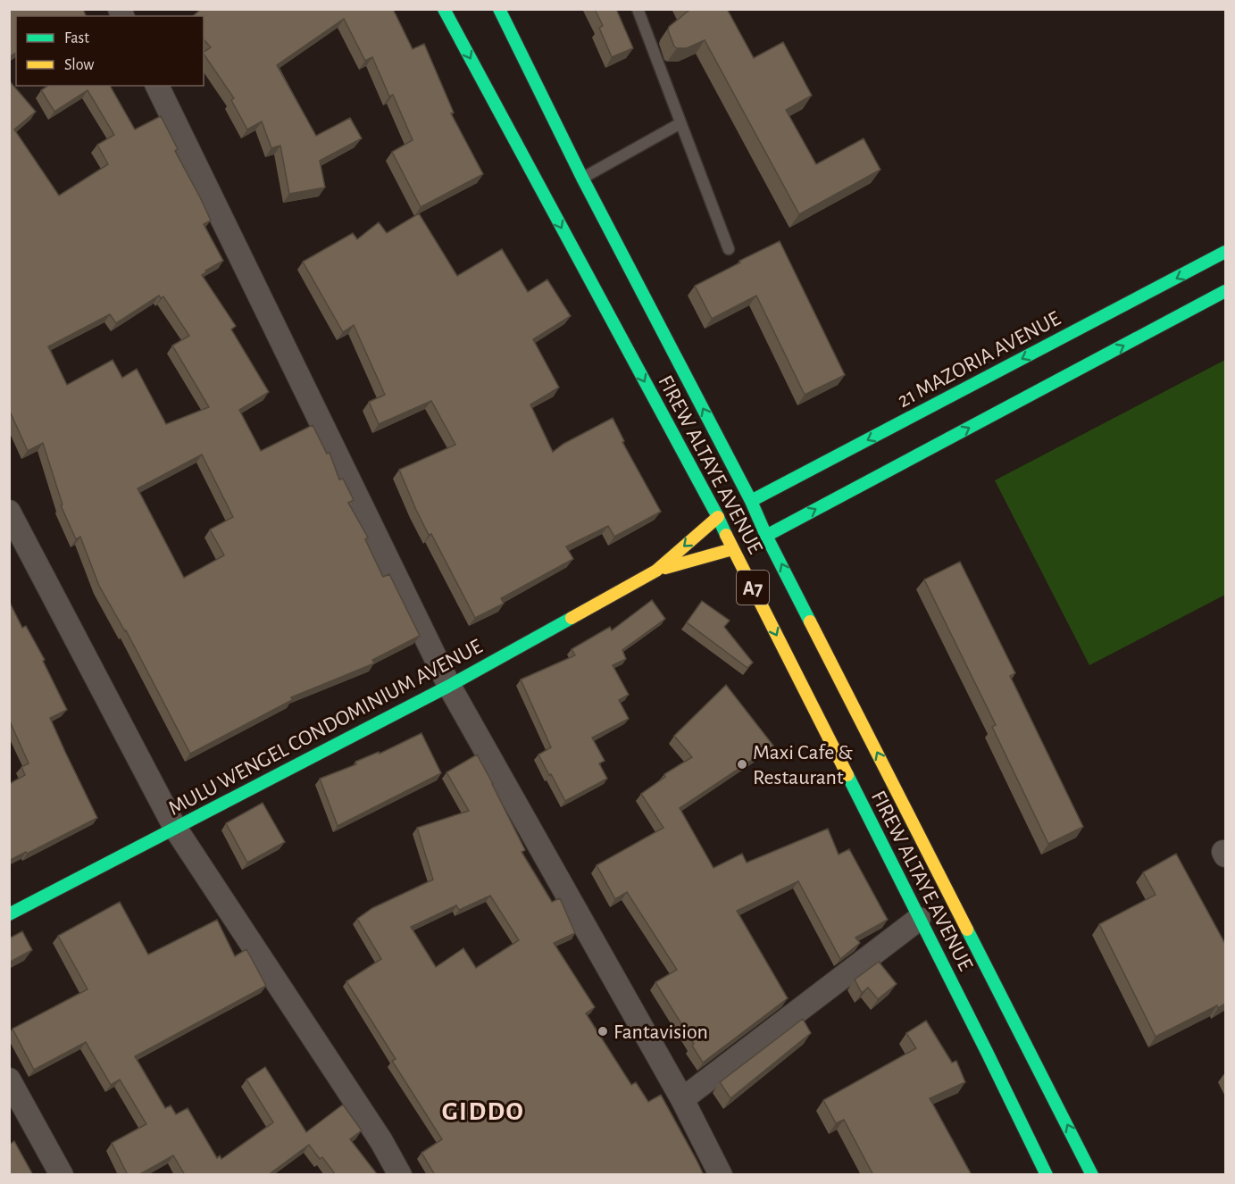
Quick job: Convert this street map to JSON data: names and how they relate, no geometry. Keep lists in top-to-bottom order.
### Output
{
  "streets": {
    "main road": [
      "21 MAZORIA AVENUE",
      "FIREW ALTAYE AVENUE",
      "A7",
      "MULU WENGEL CONDOMINIUM AVENUE"
    ]
  },
  "crossings": [
    ["21 MAZORIA AVENUE", "FIREW ALTAYE AVENUE"]
  ],
  "districts": ["GIDDO"],
  "places": ["Maxi Cafe & Restaurant", "Fantavision"],
  "legend": ["Fast", "Slow"]
}
